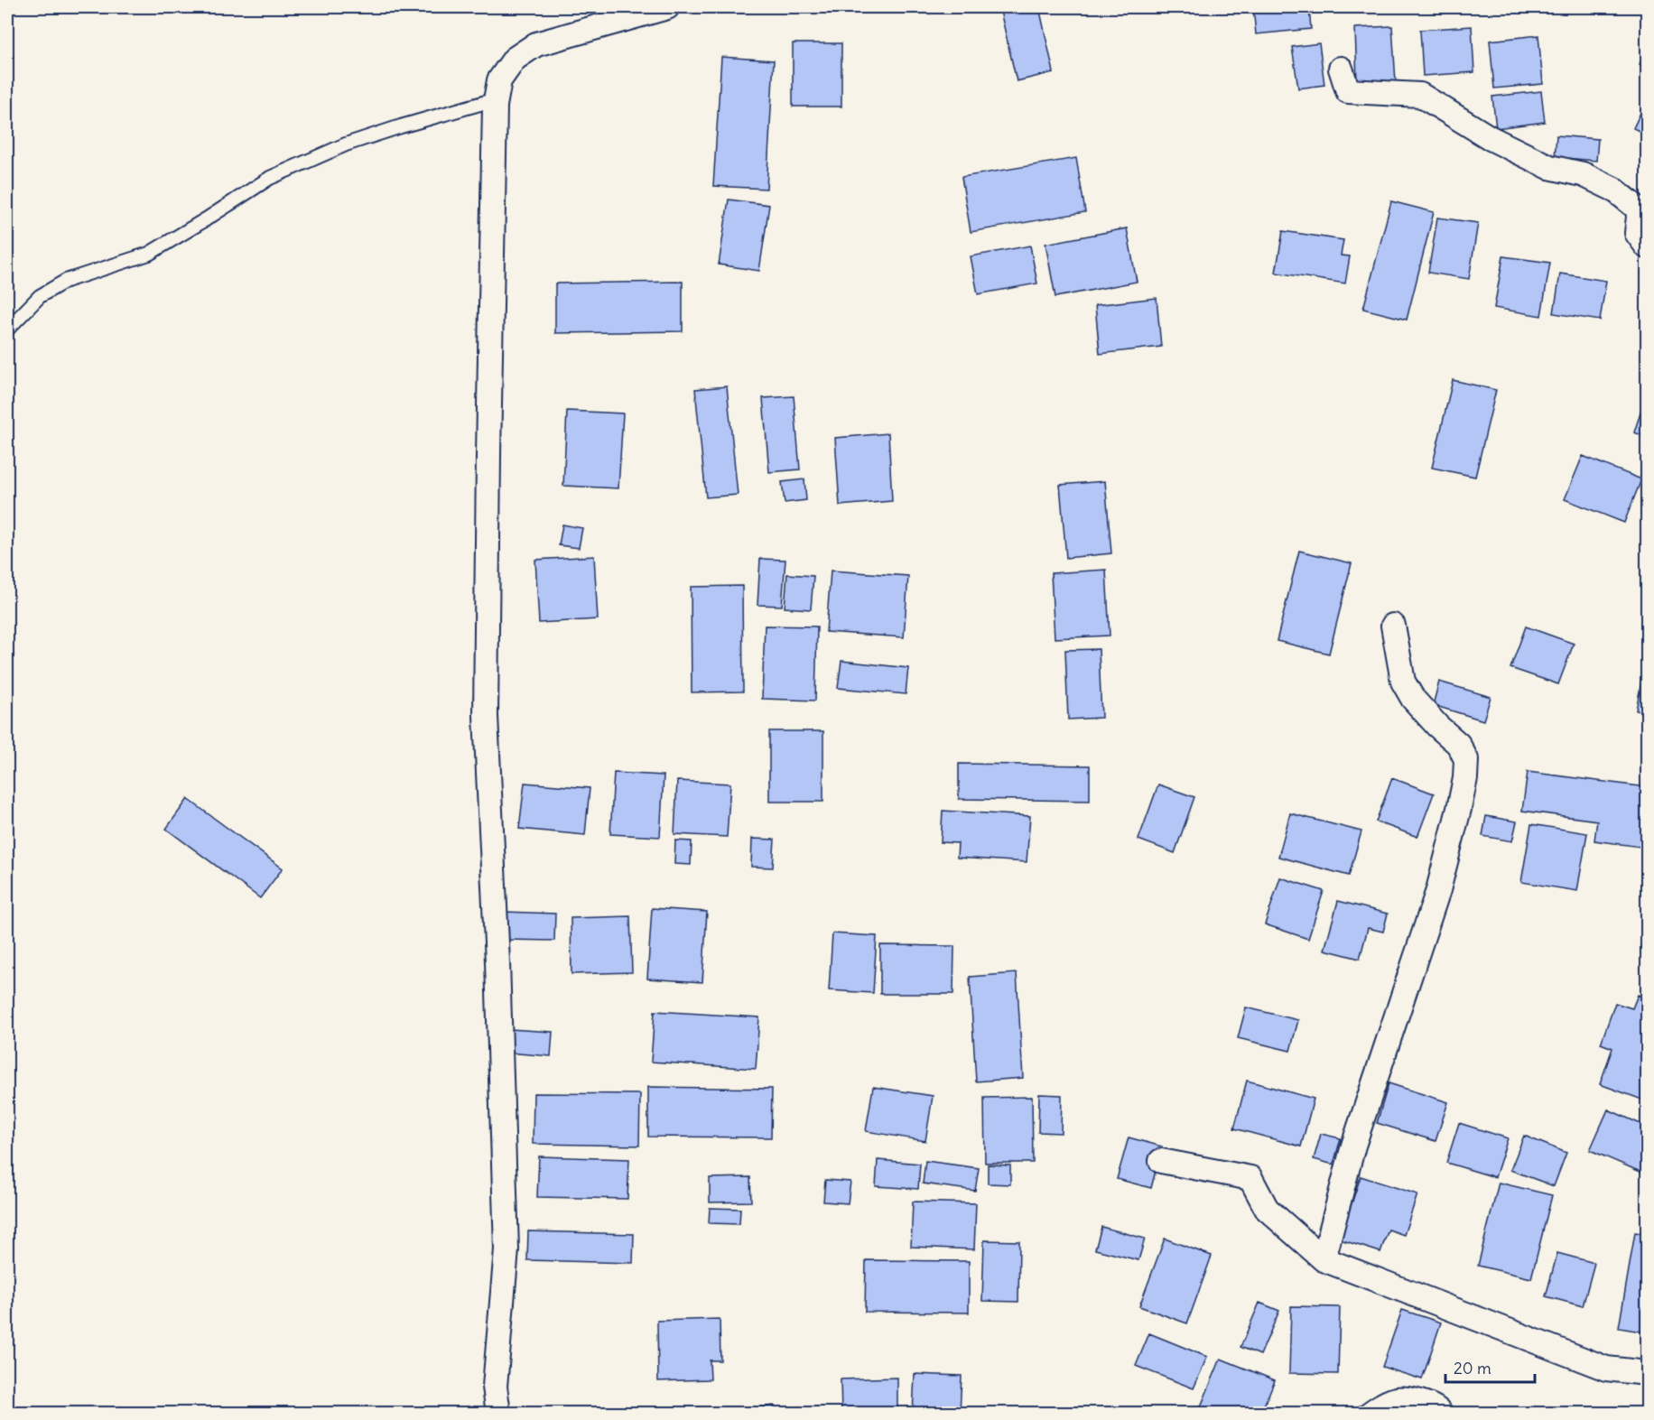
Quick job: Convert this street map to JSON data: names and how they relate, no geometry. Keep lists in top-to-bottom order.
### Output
{
  "scale_bar": "20 m"
}
